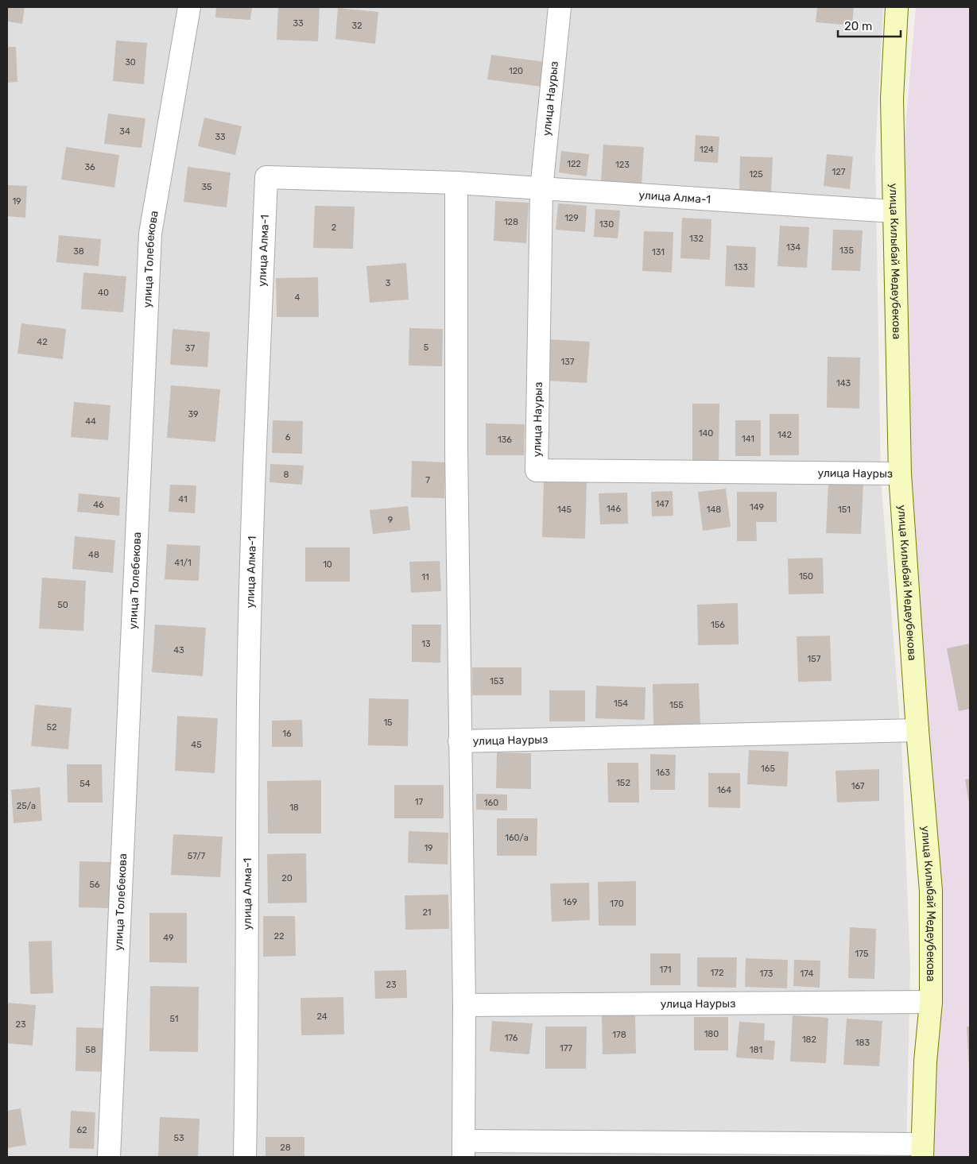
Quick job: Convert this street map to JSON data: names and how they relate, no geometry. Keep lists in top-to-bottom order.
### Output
{
  "streets": {
    "main road": ["улица Килыбай Медеубекова"],
    "street": ["улица Наурыз", "улица Алма-1", "улица Толебекова"]
  },
  "crossings": [
    ["улица Наурыз", "улица Алма-1"],
    ["улица Наурыз", "улица Килыбай Медеубекова"],
    ["улица Алма-1", "улица Килыбай Медеубекова"]
  ],
  "house_numbers": [
    "33",
    "32",
    "30",
    "120",
    "34",
    "33",
    "124",
    "122",
    "123",
    "36",
    "127",
    "125",
    "35",
    "19",
    "129",
    "128",
    "130",
    "2",
    "132",
    "134",
    "135",
    "38",
    "131",
    "133",
    "3",
    "40",
    "4",
    "42",
    "5",
    "37",
    "137",
    "143",
    "39",
    "44",
    "140",
    "142",
    "6",
    "141",
    "136",
    "8",
    "7",
    "41",
    "147",
    "46",
    "149",
    "146",
    "145",
    "148",
    "151",
    "9",
    "48",
    "41/1",
    "10",
    "150",
    "11",
    "50",
    "156",
    "13",
    "43",
    "157",
    "153",
    "154",
    "155",
    "15",
    "52",
    "16",
    "45",
    "165",
    "163",
    "152",
    "54",
    "167",
    "164",
    "17",
    "160",
    "25/а",
    "18",
    "160/а",
    "19",
    "57/7",
    "20",
    "56",
    "169",
    "170",
    "21",
    "22",
    "49",
    "175",
    "171",
    "172",
    "173",
    "174",
    "23",
    "24",
    "51",
    "23",
    "180",
    "178",
    "176",
    "182",
    "183",
    "177",
    "58",
    "181",
    "62",
    "53",
    "28"
  ],
  "scale_bar": "20 m"
}
